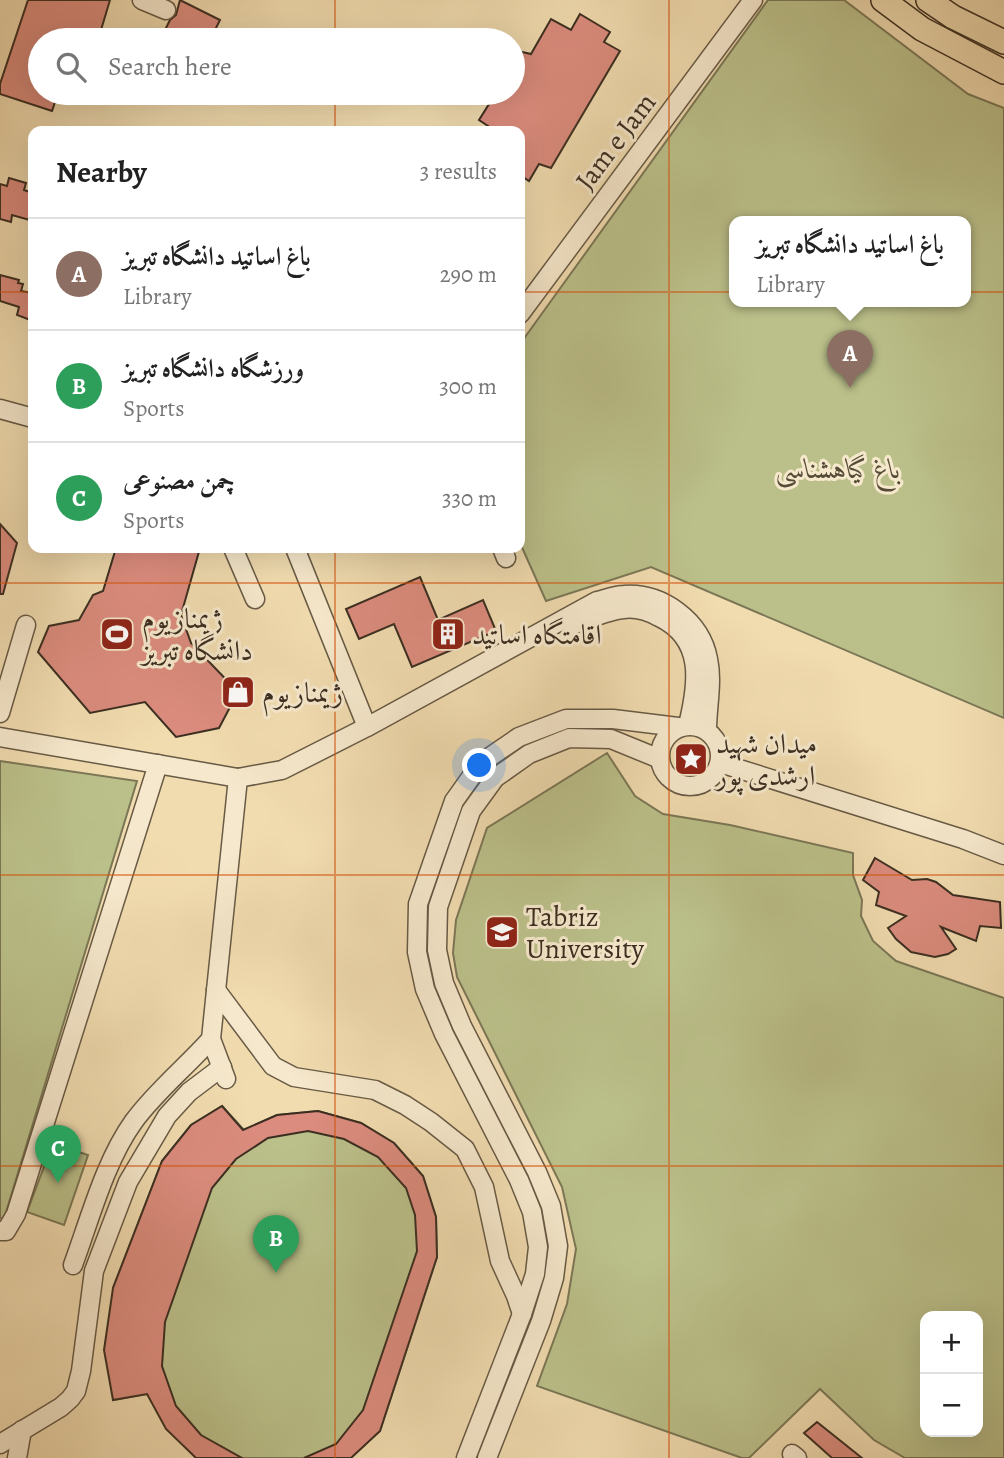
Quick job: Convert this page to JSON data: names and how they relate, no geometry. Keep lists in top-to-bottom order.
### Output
{
  "streets": {
    "street": ["Jam e Jam"]
  },
  "parks": ["باغ گیاهشناسی"],
  "places": {
    "sports": ["ژیمنازیوم دانشگاه تبریز"],
    "building": ["اقامتگاه اساتید"],
    "shop": ["ژیمنازیوم"],
    "place": ["میدان شهید ارشدی پور"],
    "school or university": ["Tabriz University"]
  },
  "page": {
    "search": "Search here",
    "heading": ["Nearby", "3 results"],
    "popup": ["باغ اساتید دانشگاه تبریز", "Library"],
    "list": [
      {
        "mark": "A",
        "name": "باغ اساتید دانشگاه تبریز",
        "note": "Library",
        "value": "290 m"
      },
      {
        "mark": "B",
        "name": "ورزشگاه دانشگاه تبریز",
        "note": "Sports",
        "value": "300 m"
      },
      {
        "mark": "C",
        "name": "چمن مصنوعی",
        "note": "Sports",
        "value": "330 m"
      }
    ],
    "pins": ["A", "C", "B"],
    "map_buttons": ["+", "−"]
  }
}
